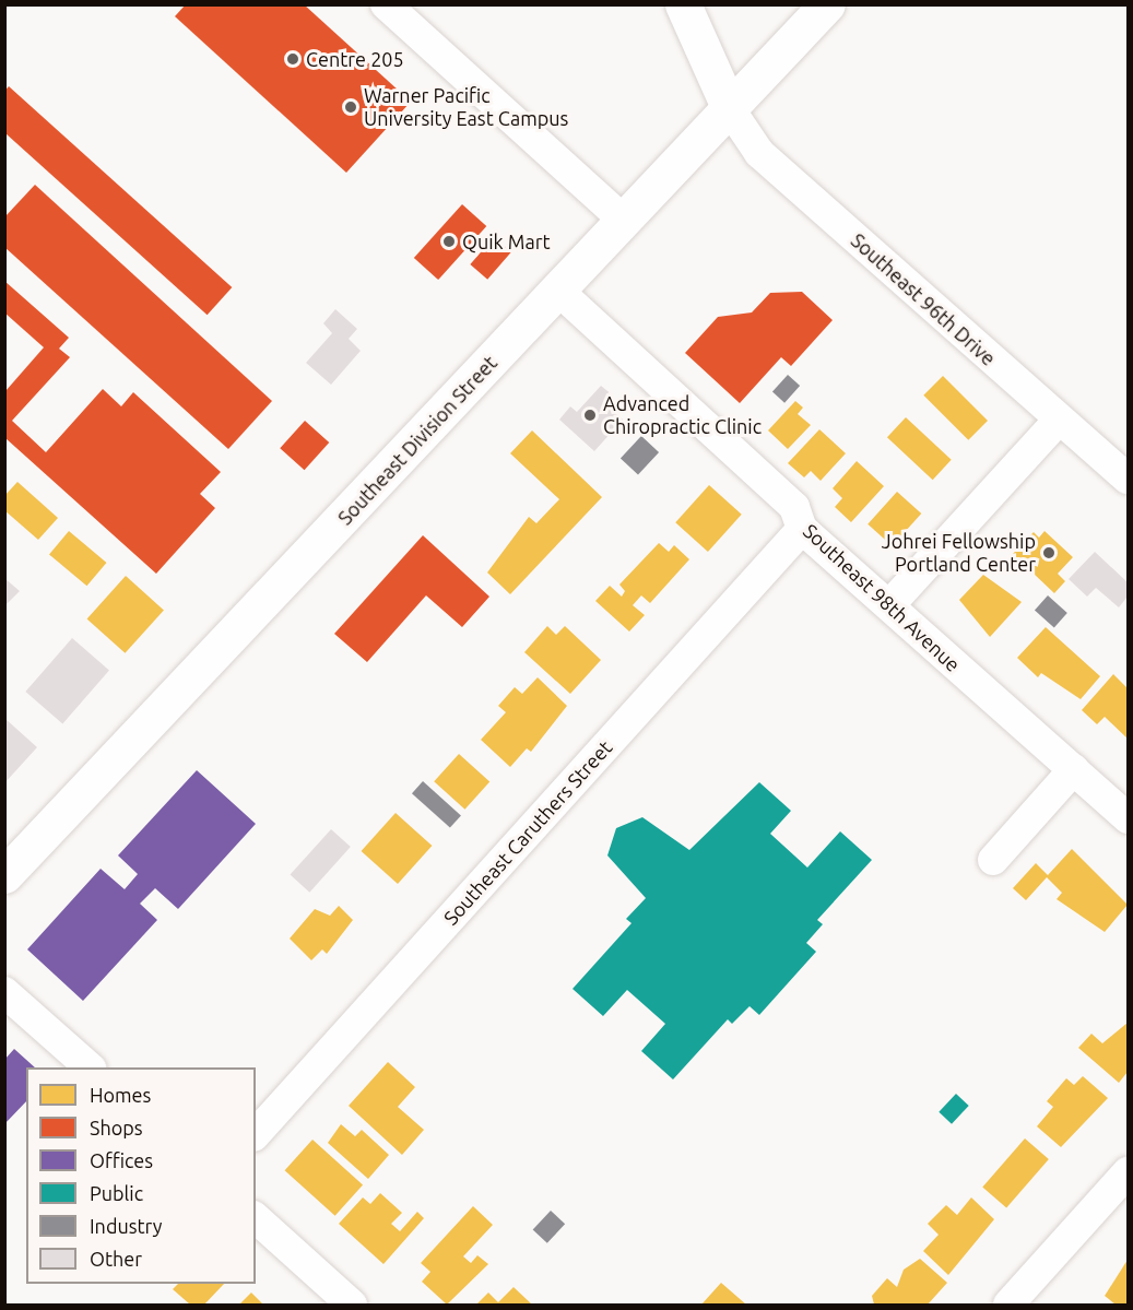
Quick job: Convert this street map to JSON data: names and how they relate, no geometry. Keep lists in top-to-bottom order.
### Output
{
  "streets": {
    "main road": ["Southeast Division Street"],
    "street": ["Southeast 96th Drive", "Southeast 98th Avenue", "Southeast Caruthers Street"]
  },
  "crossings": [
    ["Southeast 96th Drive", "Southeast Division Street"],
    ["Southeast Division Street", "Southeast 98th Avenue"],
    ["Southeast 98th Avenue", "Southeast Caruthers Street"]
  ],
  "places": [
    "Centre 205",
    "Warner Pacific University East Campus",
    "Quik Mart",
    "Advanced Chiropractic Clinic",
    "Johrei Fellowship Portland Center"
  ],
  "legend": [
    "Homes",
    "Shops",
    "Offices",
    "Public",
    "Industry",
    "Other"
  ]
}
